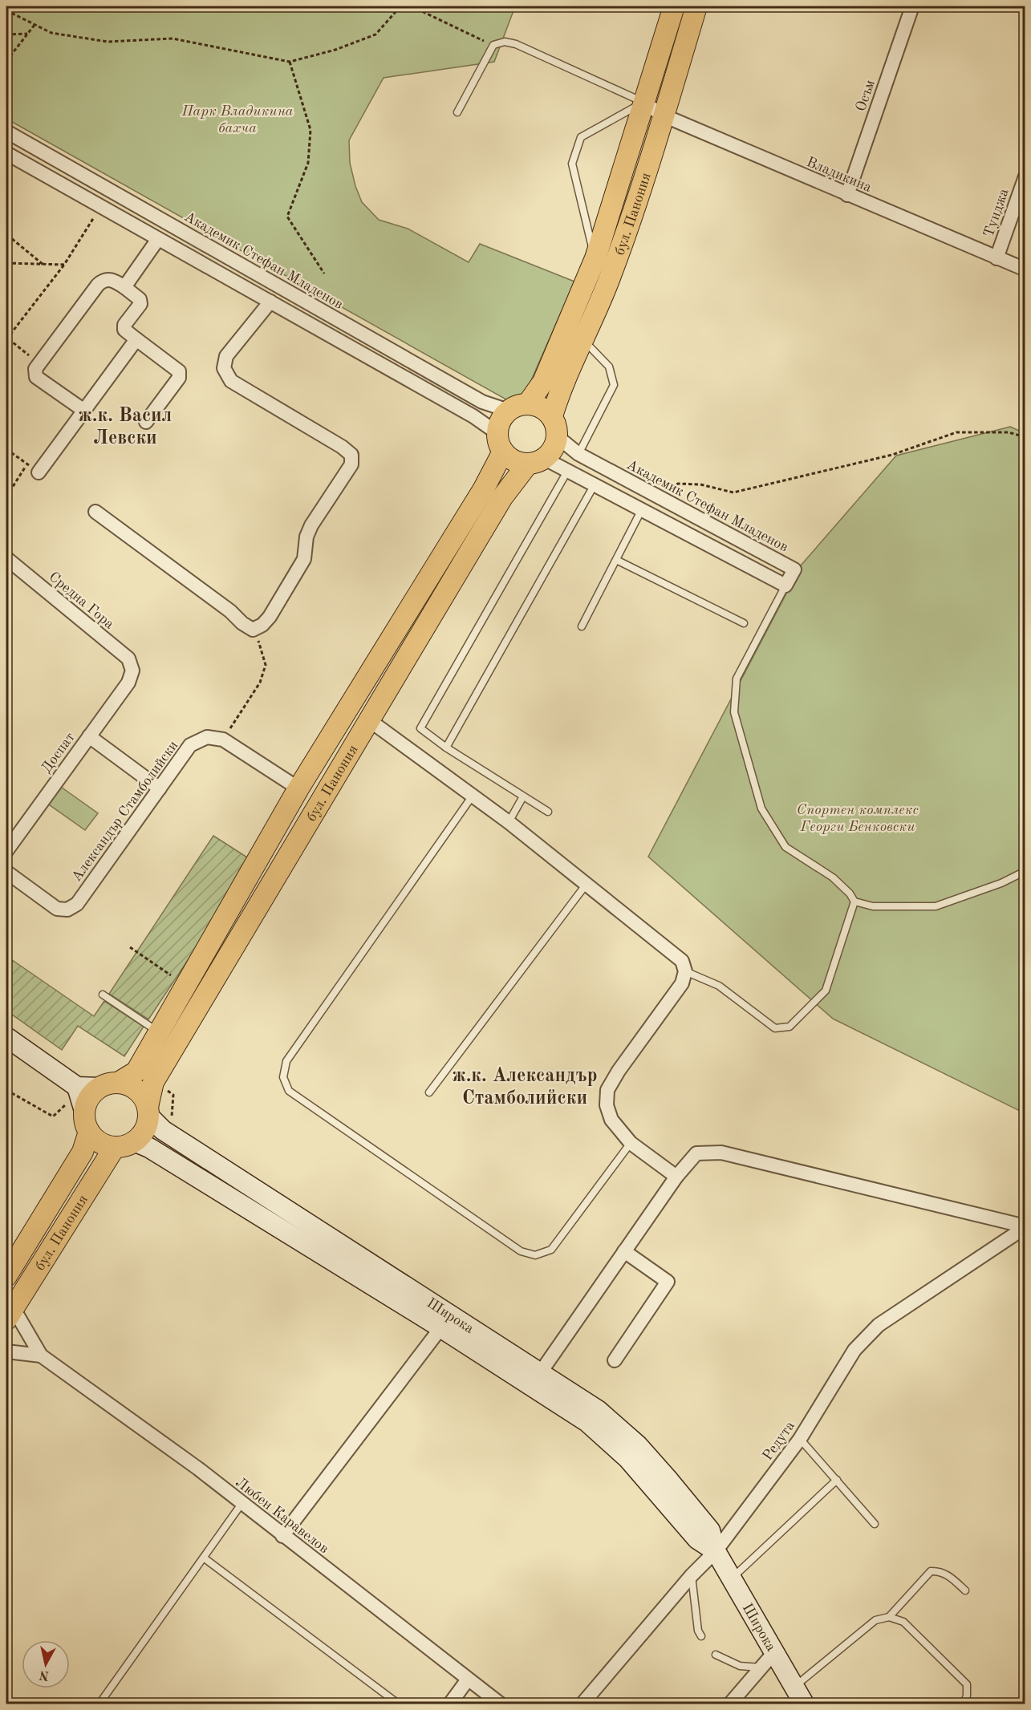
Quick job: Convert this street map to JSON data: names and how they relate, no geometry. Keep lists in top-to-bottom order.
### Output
{
  "streets": {
    "main road": ["бул. Панония", "Широка"],
    "street": [
      "Осъм",
      "Владикина",
      "Тунджа",
      "Академик Стефан Младенов",
      "Средна Гора",
      "Доспат",
      "Александър Стамболийски",
      "Редута",
      "Любен Каравелов"
    ]
  },
  "crossings": [
    ["Осъм", "Владикина"],
    ["Владикина", "Тунджа"],
    ["Владикина", "бул. Панония"],
    ["бул. Панония", "Академик Стефан Младенов"],
    ["бул. Панония", "Широка"],
    ["бул. Панония", "Любен Каравелов"],
    ["Средна Гора", "Доспат"],
    ["Широка", "Редута"]
  ],
  "districts": ["ж.к. Васил Левски", "ж.к. Александър Стамболийски"],
  "parks": ["Парк Владикина бахча", "Спортен комплекс Георги Бенковски"],
  "north": "bottom"
}
